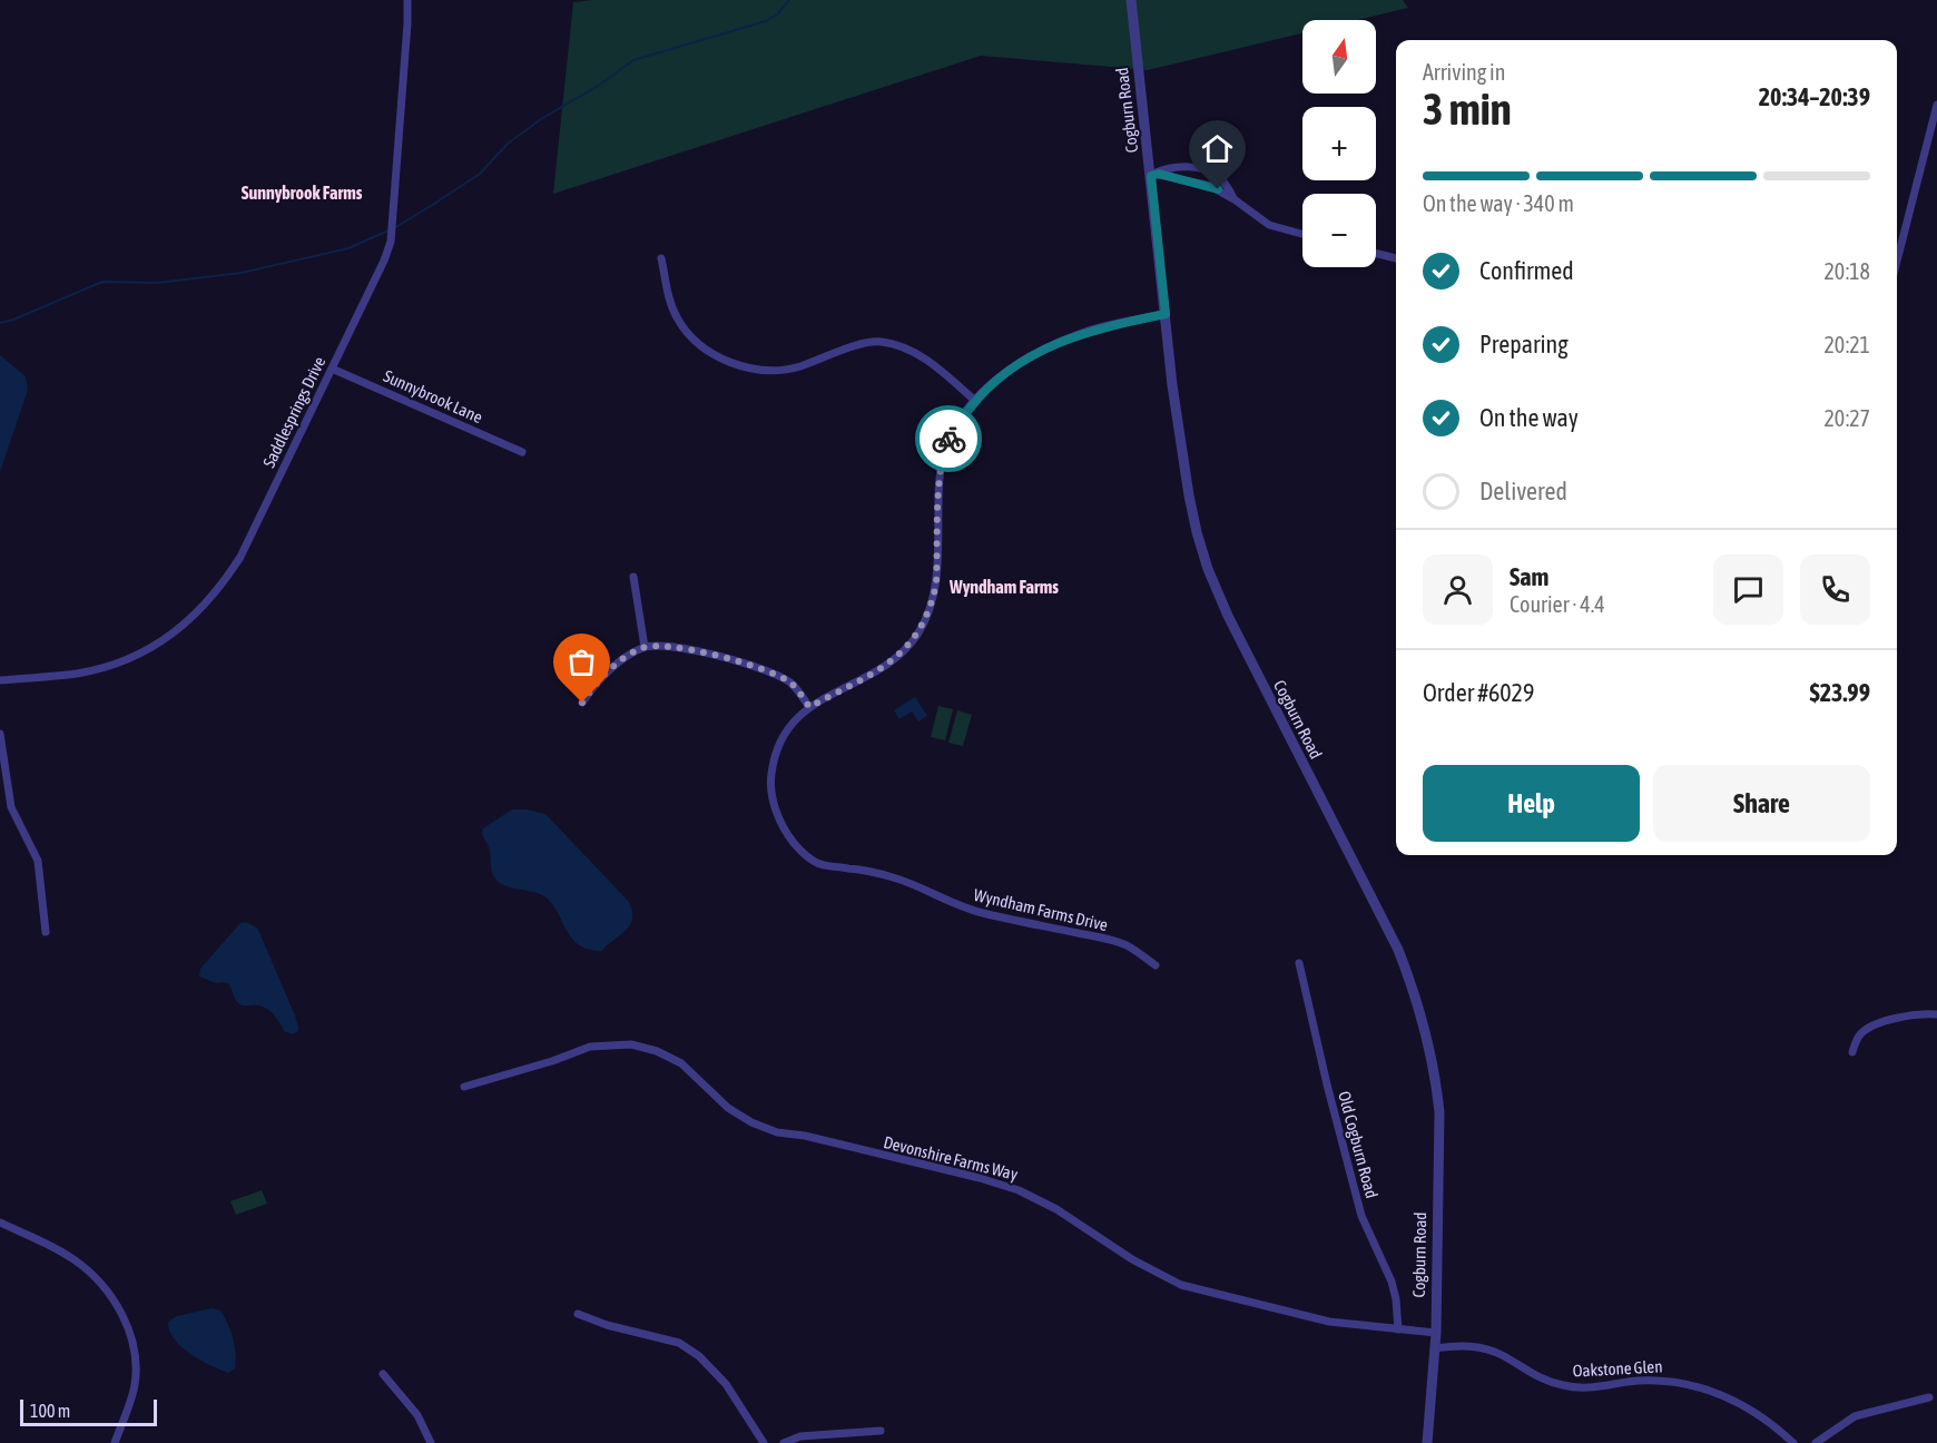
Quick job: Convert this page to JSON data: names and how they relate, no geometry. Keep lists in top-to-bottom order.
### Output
{
  "streets": {
    "street": [
      "Cogburn Road",
      "Sunnybrook Lane",
      "Saddlesprings Drive",
      "Wyndham Farms Drive",
      "Old Cogburn Road",
      "Devonshire Farms Way",
      "Oakstone Glen"
    ]
  },
  "crossings": [
    ["Cogburn Road", "Wyndham Farms Drive"],
    ["Cogburn Road", "Devonshire Farms Way"],
    ["Cogburn Road", "Oakstone Glen"],
    ["Sunnybrook Lane", "Saddlesprings Drive"],
    ["Old Cogburn Road", "Devonshire Farms Way"]
  ],
  "districts": ["Sunnybrook Farms", "Wyndham Farms"],
  "scale_bar": "100 m",
  "north": "top",
  "page": {
    "map_buttons": ["+", "−"],
    "heading": ["3 min", "Arriving in", "20:34–20:39"],
    "panel": [
      "Sam",
      "Courier · 4.4",
      "Order #6029",
      "$23.99"
    ],
    "bar": "On the way · 340 m",
    "list": [
      ["Confirmed", "20:18"],
      ["Preparing", "20:21"],
      ["On the way", "20:27"],
      "Delivered"
    ],
    "buttons": ["Help", "Share"],
    "scale": "100 m"
  }
}
